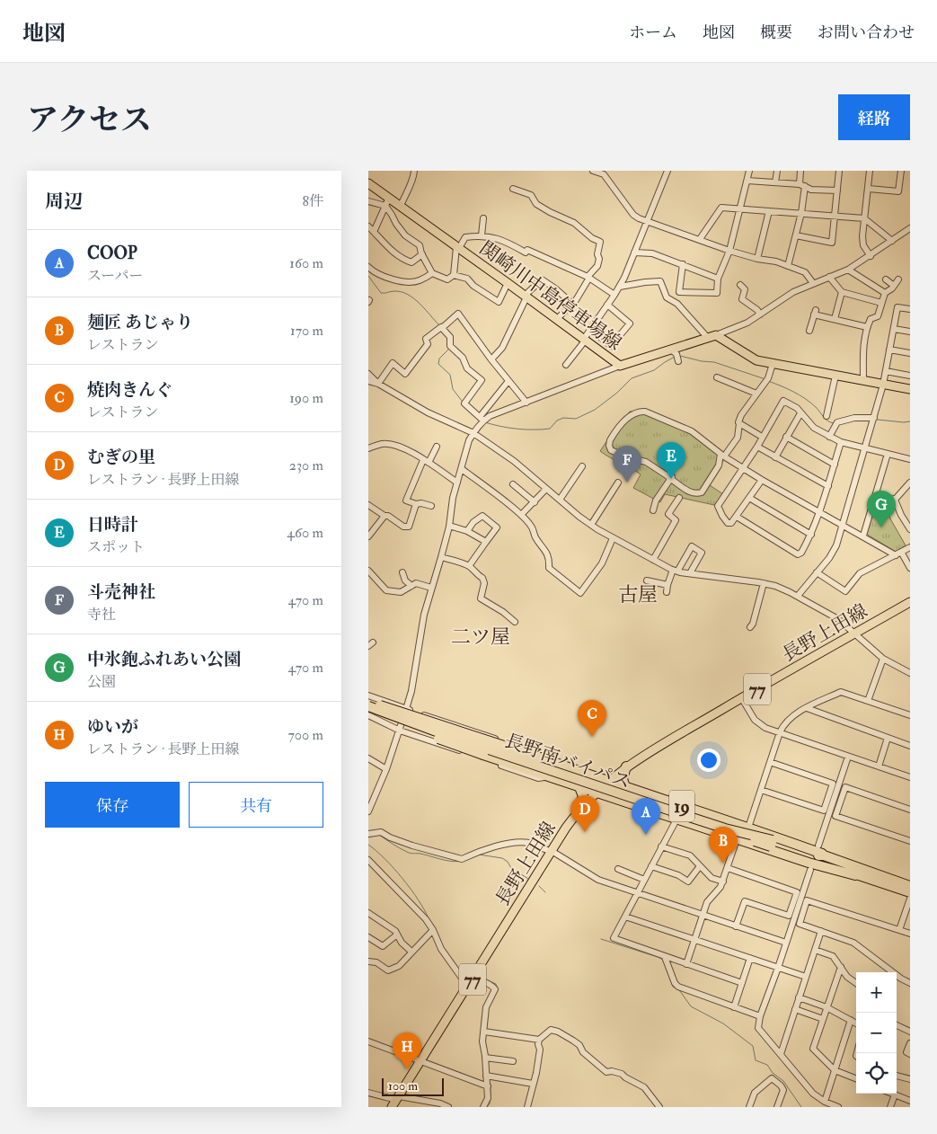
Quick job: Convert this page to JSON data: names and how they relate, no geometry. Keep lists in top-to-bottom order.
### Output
{
  "streets": {
    "highway": ["長野南バイパス", "19"],
    "main road": ["関崎川中島停車場線", "長野上田線", "77"]
  },
  "crossings": [
    ["長野上田線", "19"],
    ["長野南バイパス", "19"]
  ],
  "districts": ["古屋", "二ツ屋"],
  "scale_bar": "100 m",
  "page": {
    "header": "地図",
    "nav": [
      "ホーム",
      "地図",
      "概要",
      "お問い合わせ"
    ],
    "title": "アクセス",
    "buttons": [
      "経路",
      ["保存", "共有"]
    ],
    "heading": ["周辺", "8件"],
    "list": [
      {
        "mark": "A",
        "name": "COOP",
        "note": "スーパー",
        "value": "160 m"
      },
      {
        "mark": "B",
        "name": "麺匠 あじゃり",
        "note": "レストラン",
        "value": "170 m"
      },
      {
        "mark": "C",
        "name": "焼肉きんぐ",
        "note": "レストラン",
        "value": "190 m"
      },
      {
        "mark": "D",
        "name": "むぎの里",
        "note": "レストラン · 長野上田線",
        "value": "230 m"
      },
      {
        "mark": "E",
        "name": "日時計",
        "note": "スポット",
        "value": "460 m"
      },
      {
        "mark": "F",
        "name": "斗売神社",
        "note": "寺社",
        "value": "470 m"
      },
      {
        "mark": "G",
        "name": "中氷鉋ふれあい公園",
        "note": "公園",
        "value": "470 m"
      },
      {
        "mark": "H",
        "name": "ゆいが",
        "note": "レストラン · 長野上田線",
        "value": "700 m"
      }
    ],
    "pins": [
      "E",
      "F",
      "G",
      "C",
      "D",
      "A",
      "B",
      "H"
    ],
    "map_buttons": ["+", "−"],
    "scale": "100 m"
  }
}
